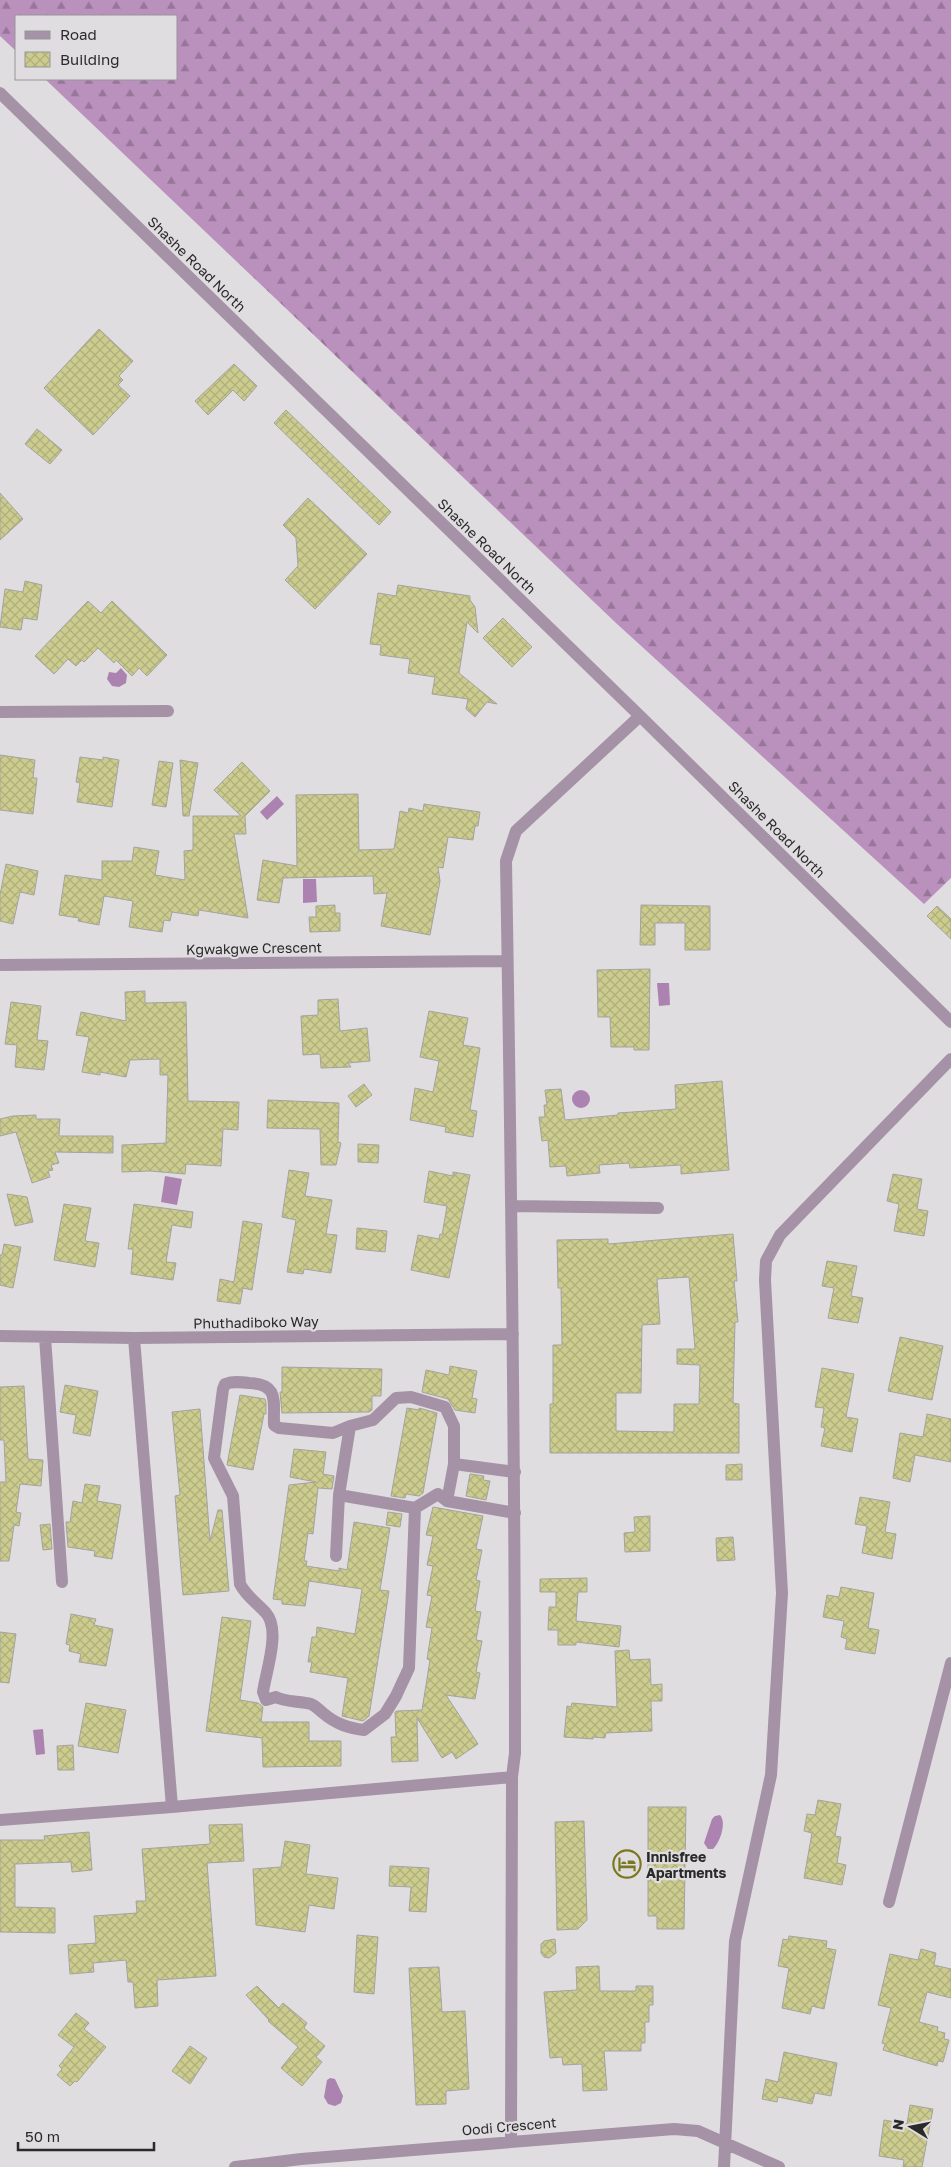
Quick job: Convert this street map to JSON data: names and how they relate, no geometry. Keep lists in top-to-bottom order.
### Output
{
  "streets": {
    "street": [
      "Shashe Road North",
      "Kgwakgwe Crescent",
      "Phuthadiboko Way",
      "Oodi Crescent"
    ]
  },
  "places": {
    "hotel": ["Innisfree Apartments"]
  },
  "legend": ["Road", "Building"],
  "scale_bar": "50 m",
  "north": "left"
}
